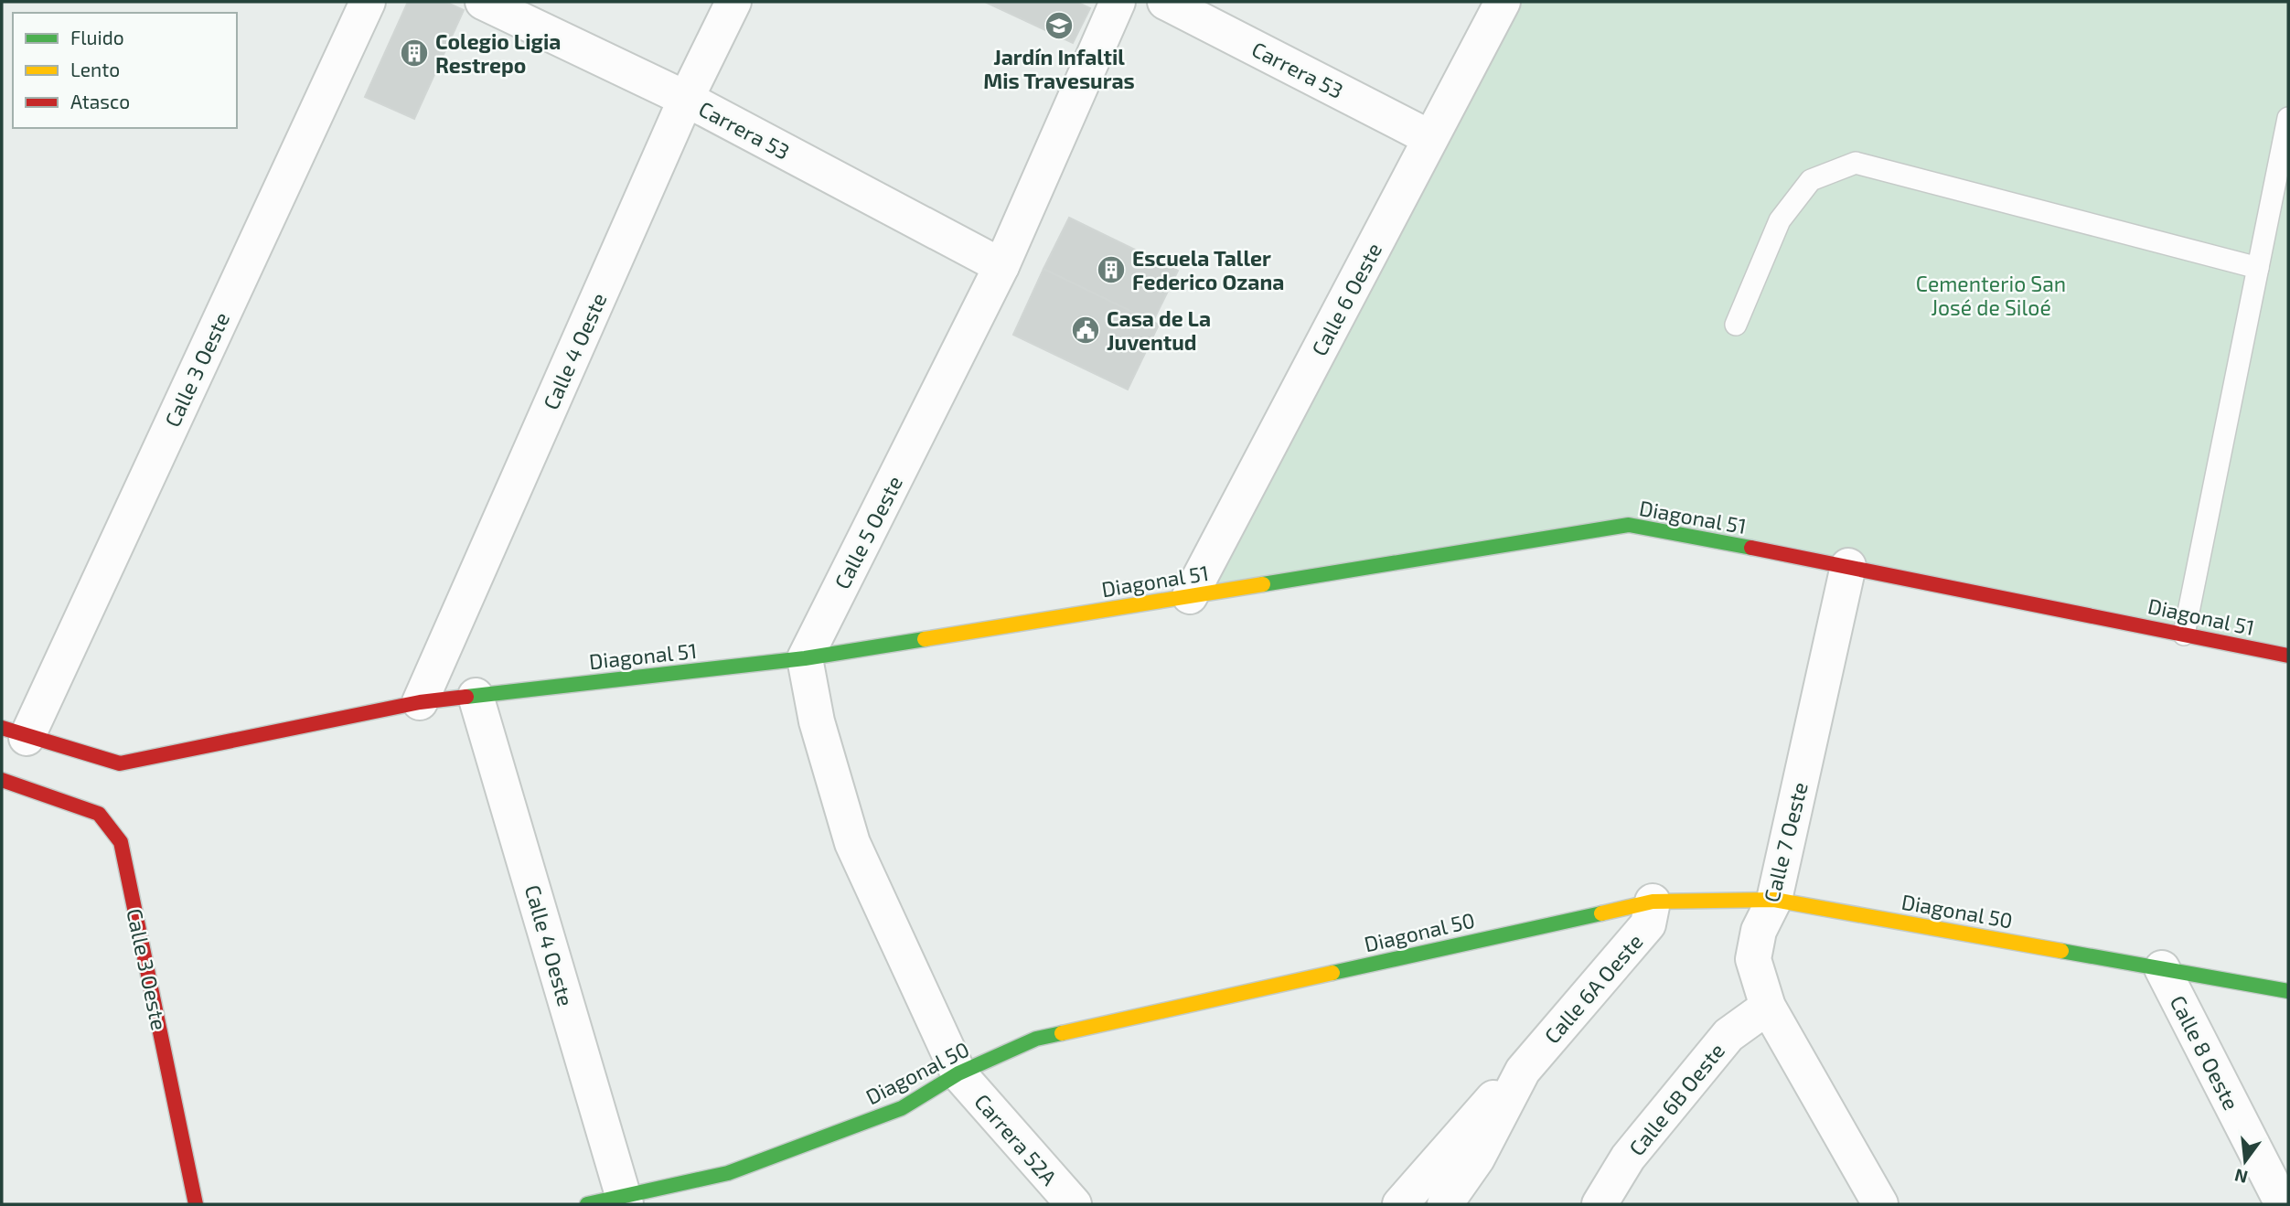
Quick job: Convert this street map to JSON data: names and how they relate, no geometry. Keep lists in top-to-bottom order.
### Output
{
  "streets": {
    "street": [
      "Carrera 53",
      "Calle 6 Oeste",
      "Calle 4 Oeste",
      "Calle 3 Oeste",
      "Diagonal 51",
      "Calle 5 Oeste",
      "Calle 7 Oeste",
      "Diagonal 50",
      "Calle 6A Oeste",
      "Calle 8 Oeste",
      "Calle 6B Oeste",
      "Carrera 52A"
    ]
  },
  "crossings": [
    ["Carrera 53", "Calle 6 Oeste"],
    ["Carrera 53", "Calle 4 Oeste"],
    ["Carrera 53", "Calle 5 Oeste"],
    ["Calle 6 Oeste", "Diagonal 51"],
    ["Calle 4 Oeste", "Diagonal 51"],
    ["Calle 4 Oeste", "Diagonal 50"],
    ["Calle 3 Oeste", "Diagonal 51"],
    ["Diagonal 51", "Calle 5 Oeste"],
    ["Diagonal 51", "Calle 7 Oeste"],
    ["Calle 7 Oeste", "Diagonal 50"],
    ["Calle 7 Oeste", "Calle 6B Oeste"],
    ["Diagonal 50", "Calle 6A Oeste"],
    ["Diagonal 50", "Calle 8 Oeste"],
    ["Diagonal 50", "Carrera 52A"]
  ],
  "parks": ["Cementerio San José de Siloé"],
  "places": {
    "school or university": ["Jardín Infaltil Mis Travesuras"],
    "building": ["Colegio Ligia Restrepo", "Escuela Taller Federico Ozana"],
    "public building": ["Casa de La Juventud"]
  },
  "legend": ["Fluido", "Lento", "Atasco"],
  "north": "bottom"
}
